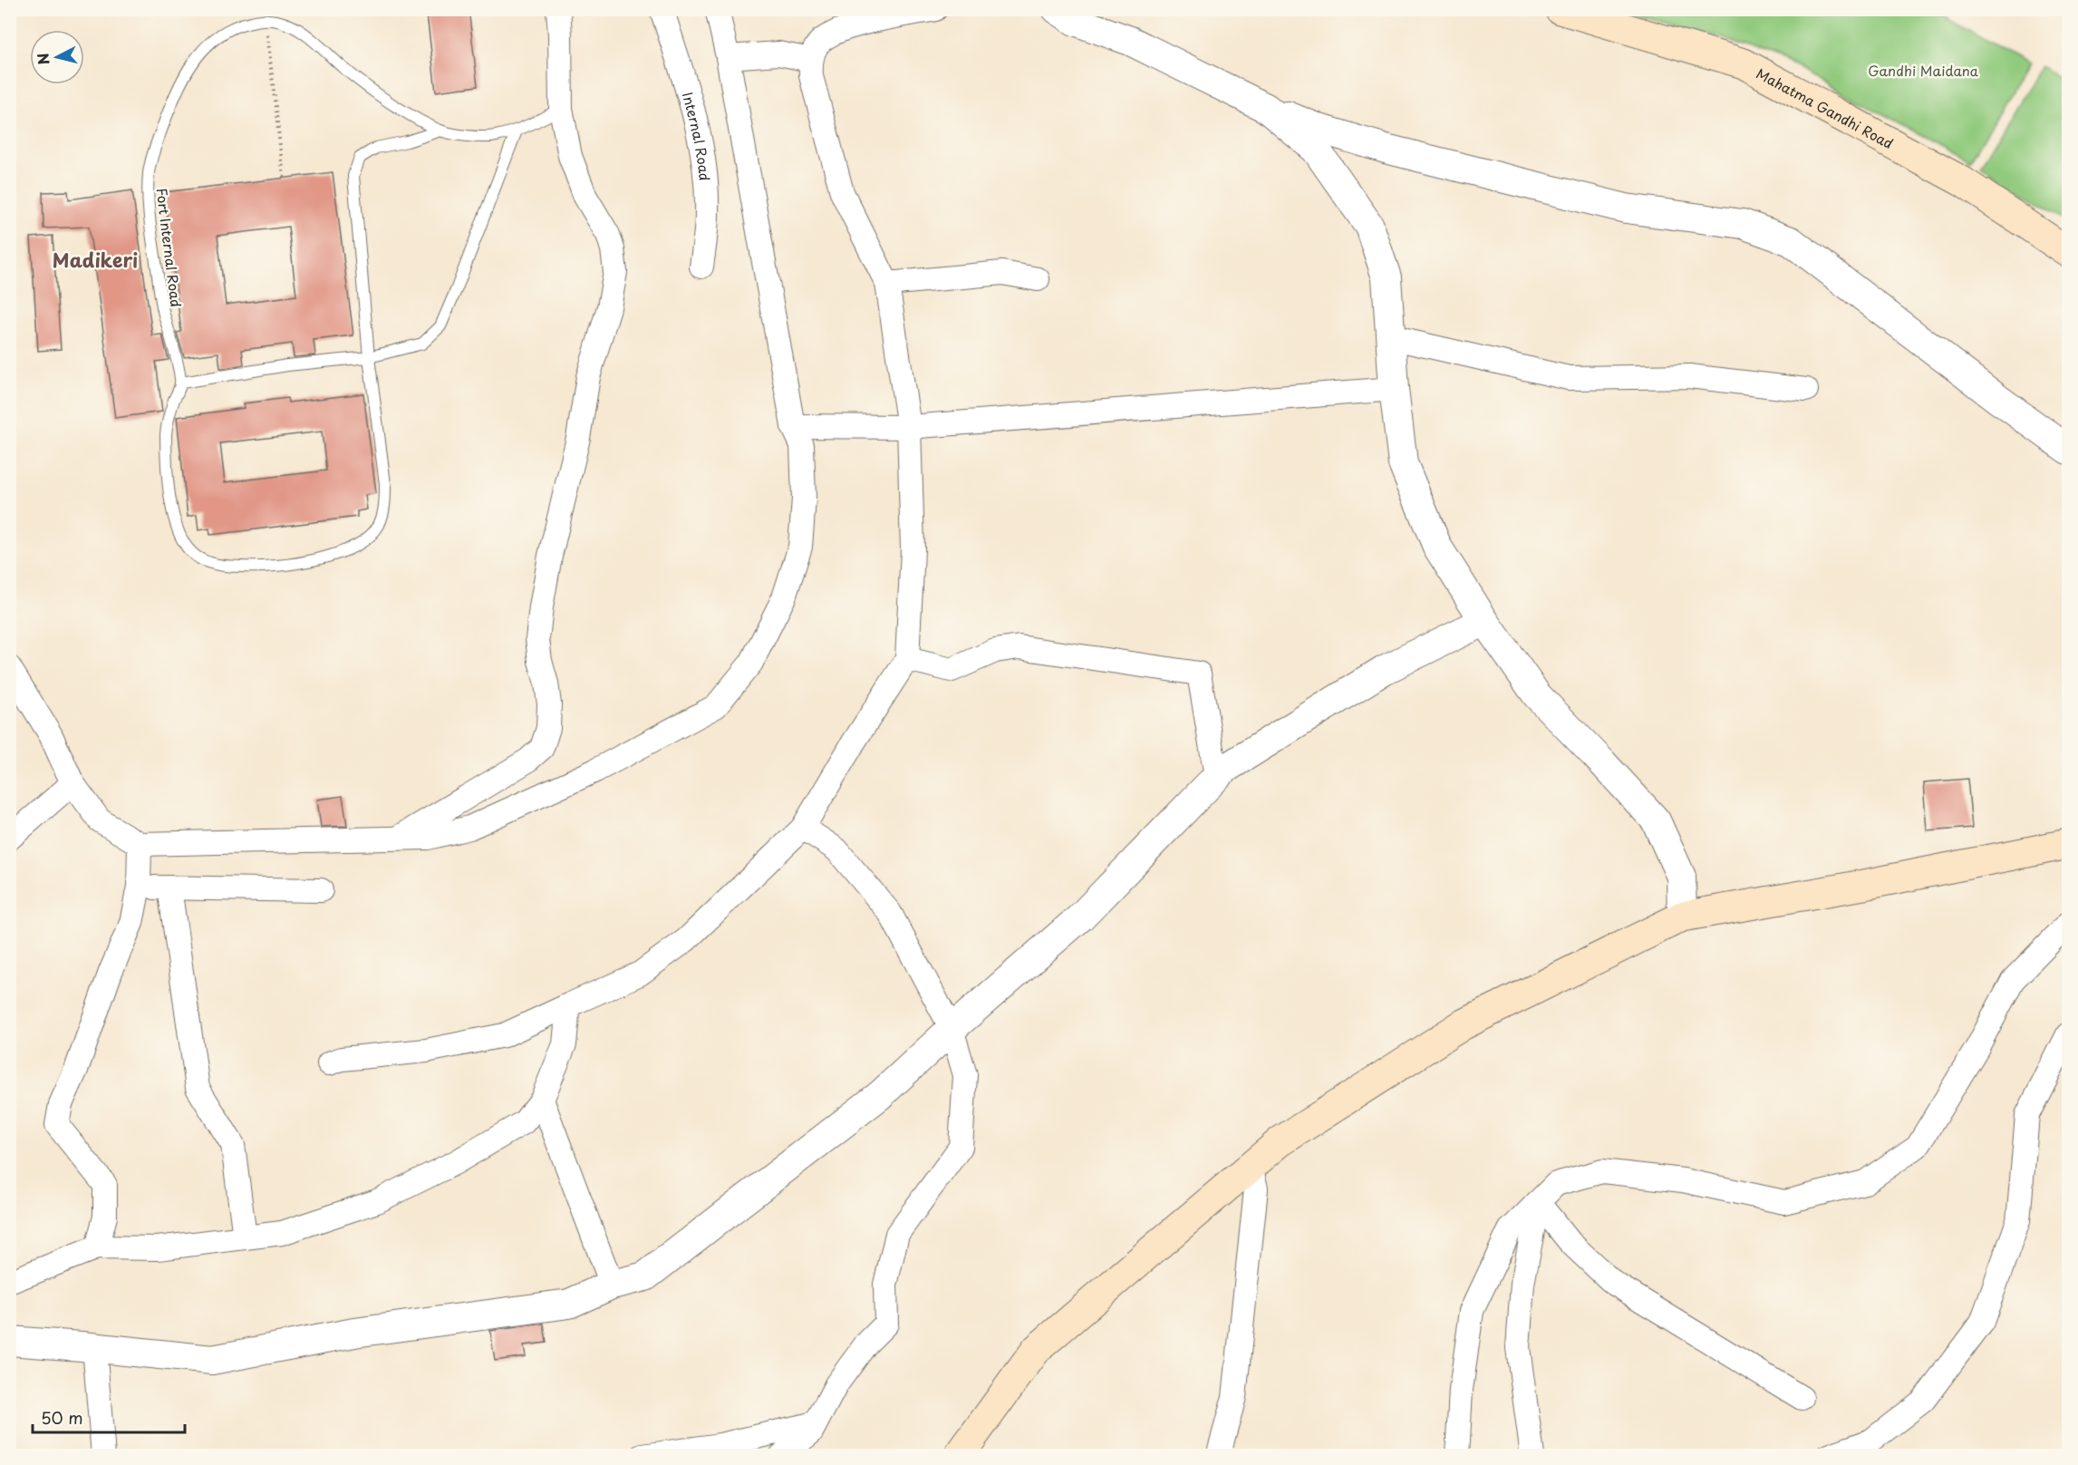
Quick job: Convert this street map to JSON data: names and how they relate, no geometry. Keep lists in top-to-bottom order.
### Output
{
  "streets": {
    "main road": ["Mahatma Gandhi Road"],
    "street": ["Internal Road"],
    "lane": ["Fort Internal Road"]
  },
  "districts": ["Madikeri"],
  "parks": ["Gandhi Maidana"],
  "scale_bar": "50 m",
  "north": "left"
}
